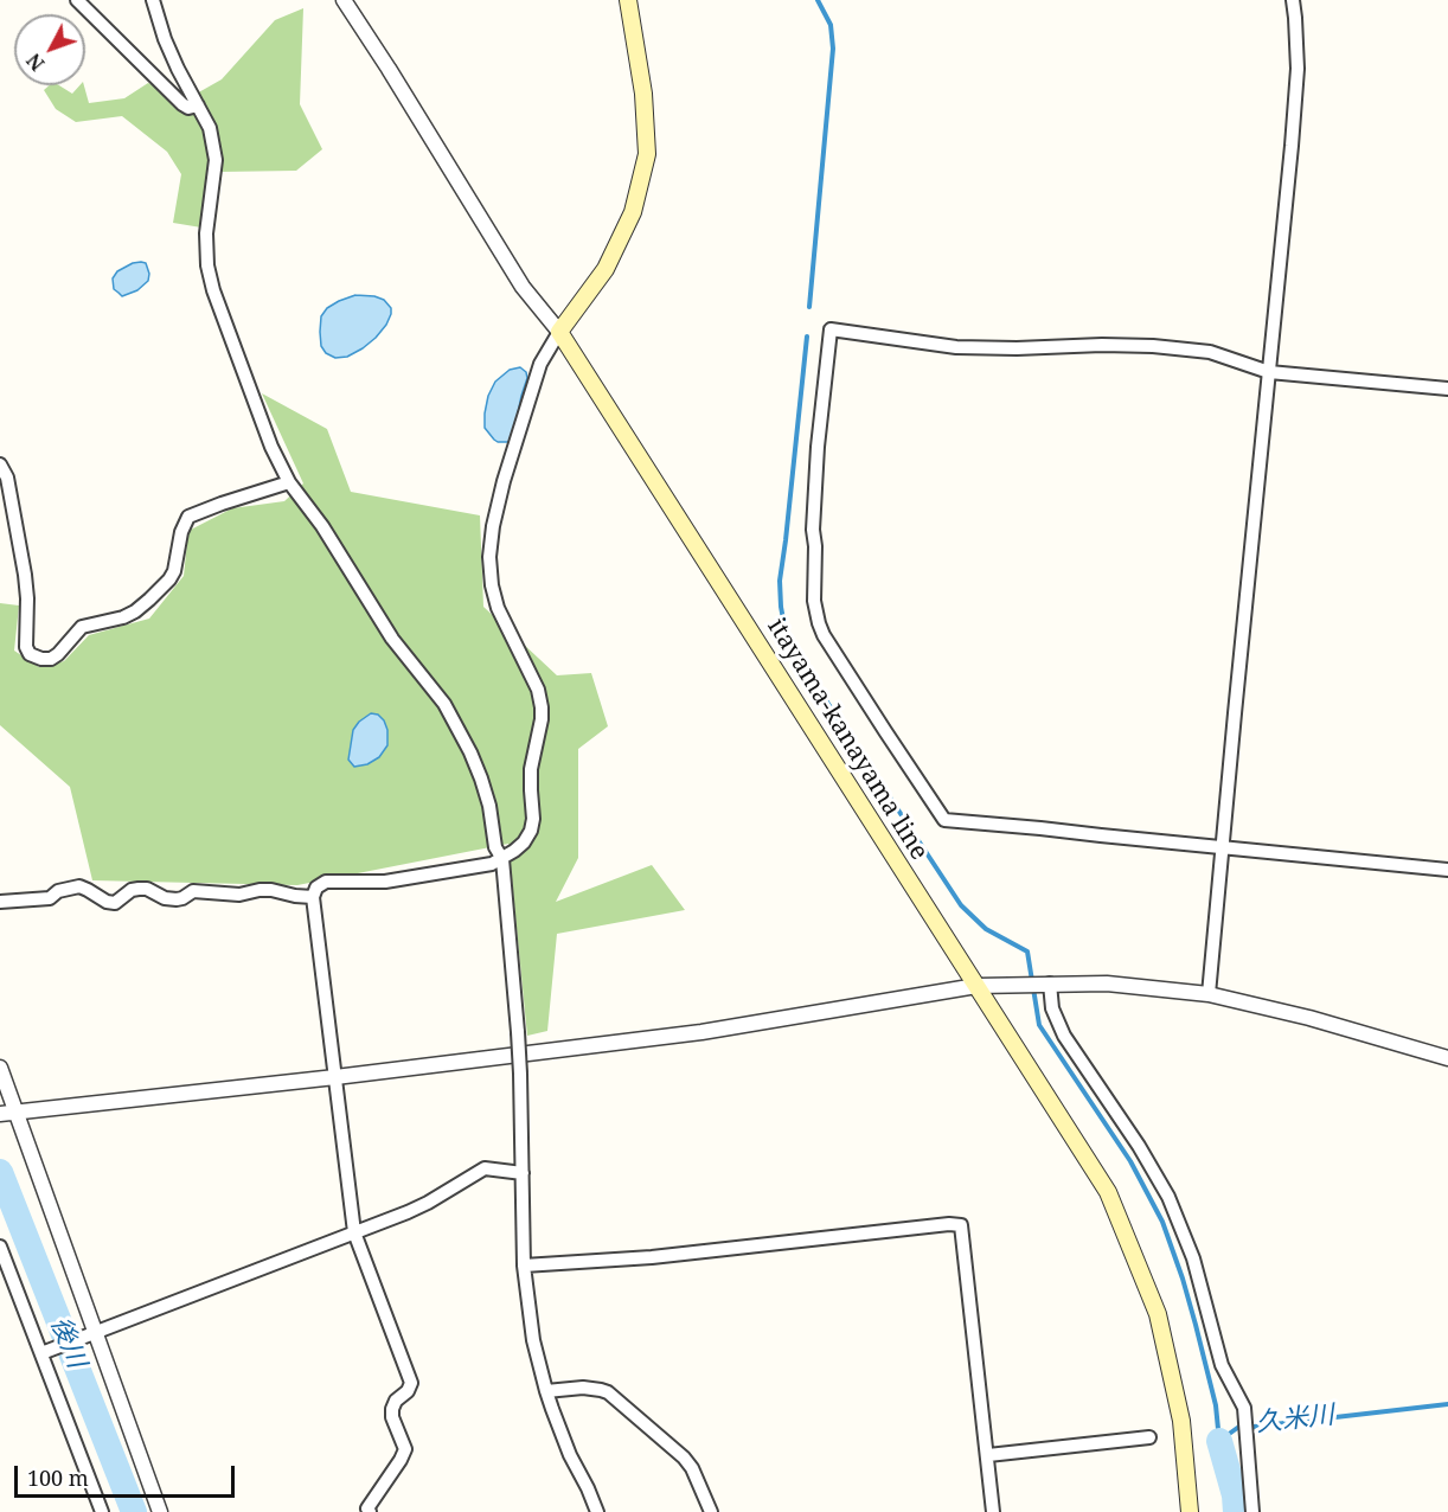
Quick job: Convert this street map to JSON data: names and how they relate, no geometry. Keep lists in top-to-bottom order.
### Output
{
  "streets": {
    "main road": ["itayama-kanayama line"]
  },
  "water": ["後川", "久米川"],
  "scale_bar": "100 m",
  "north": "bottom left"
}
